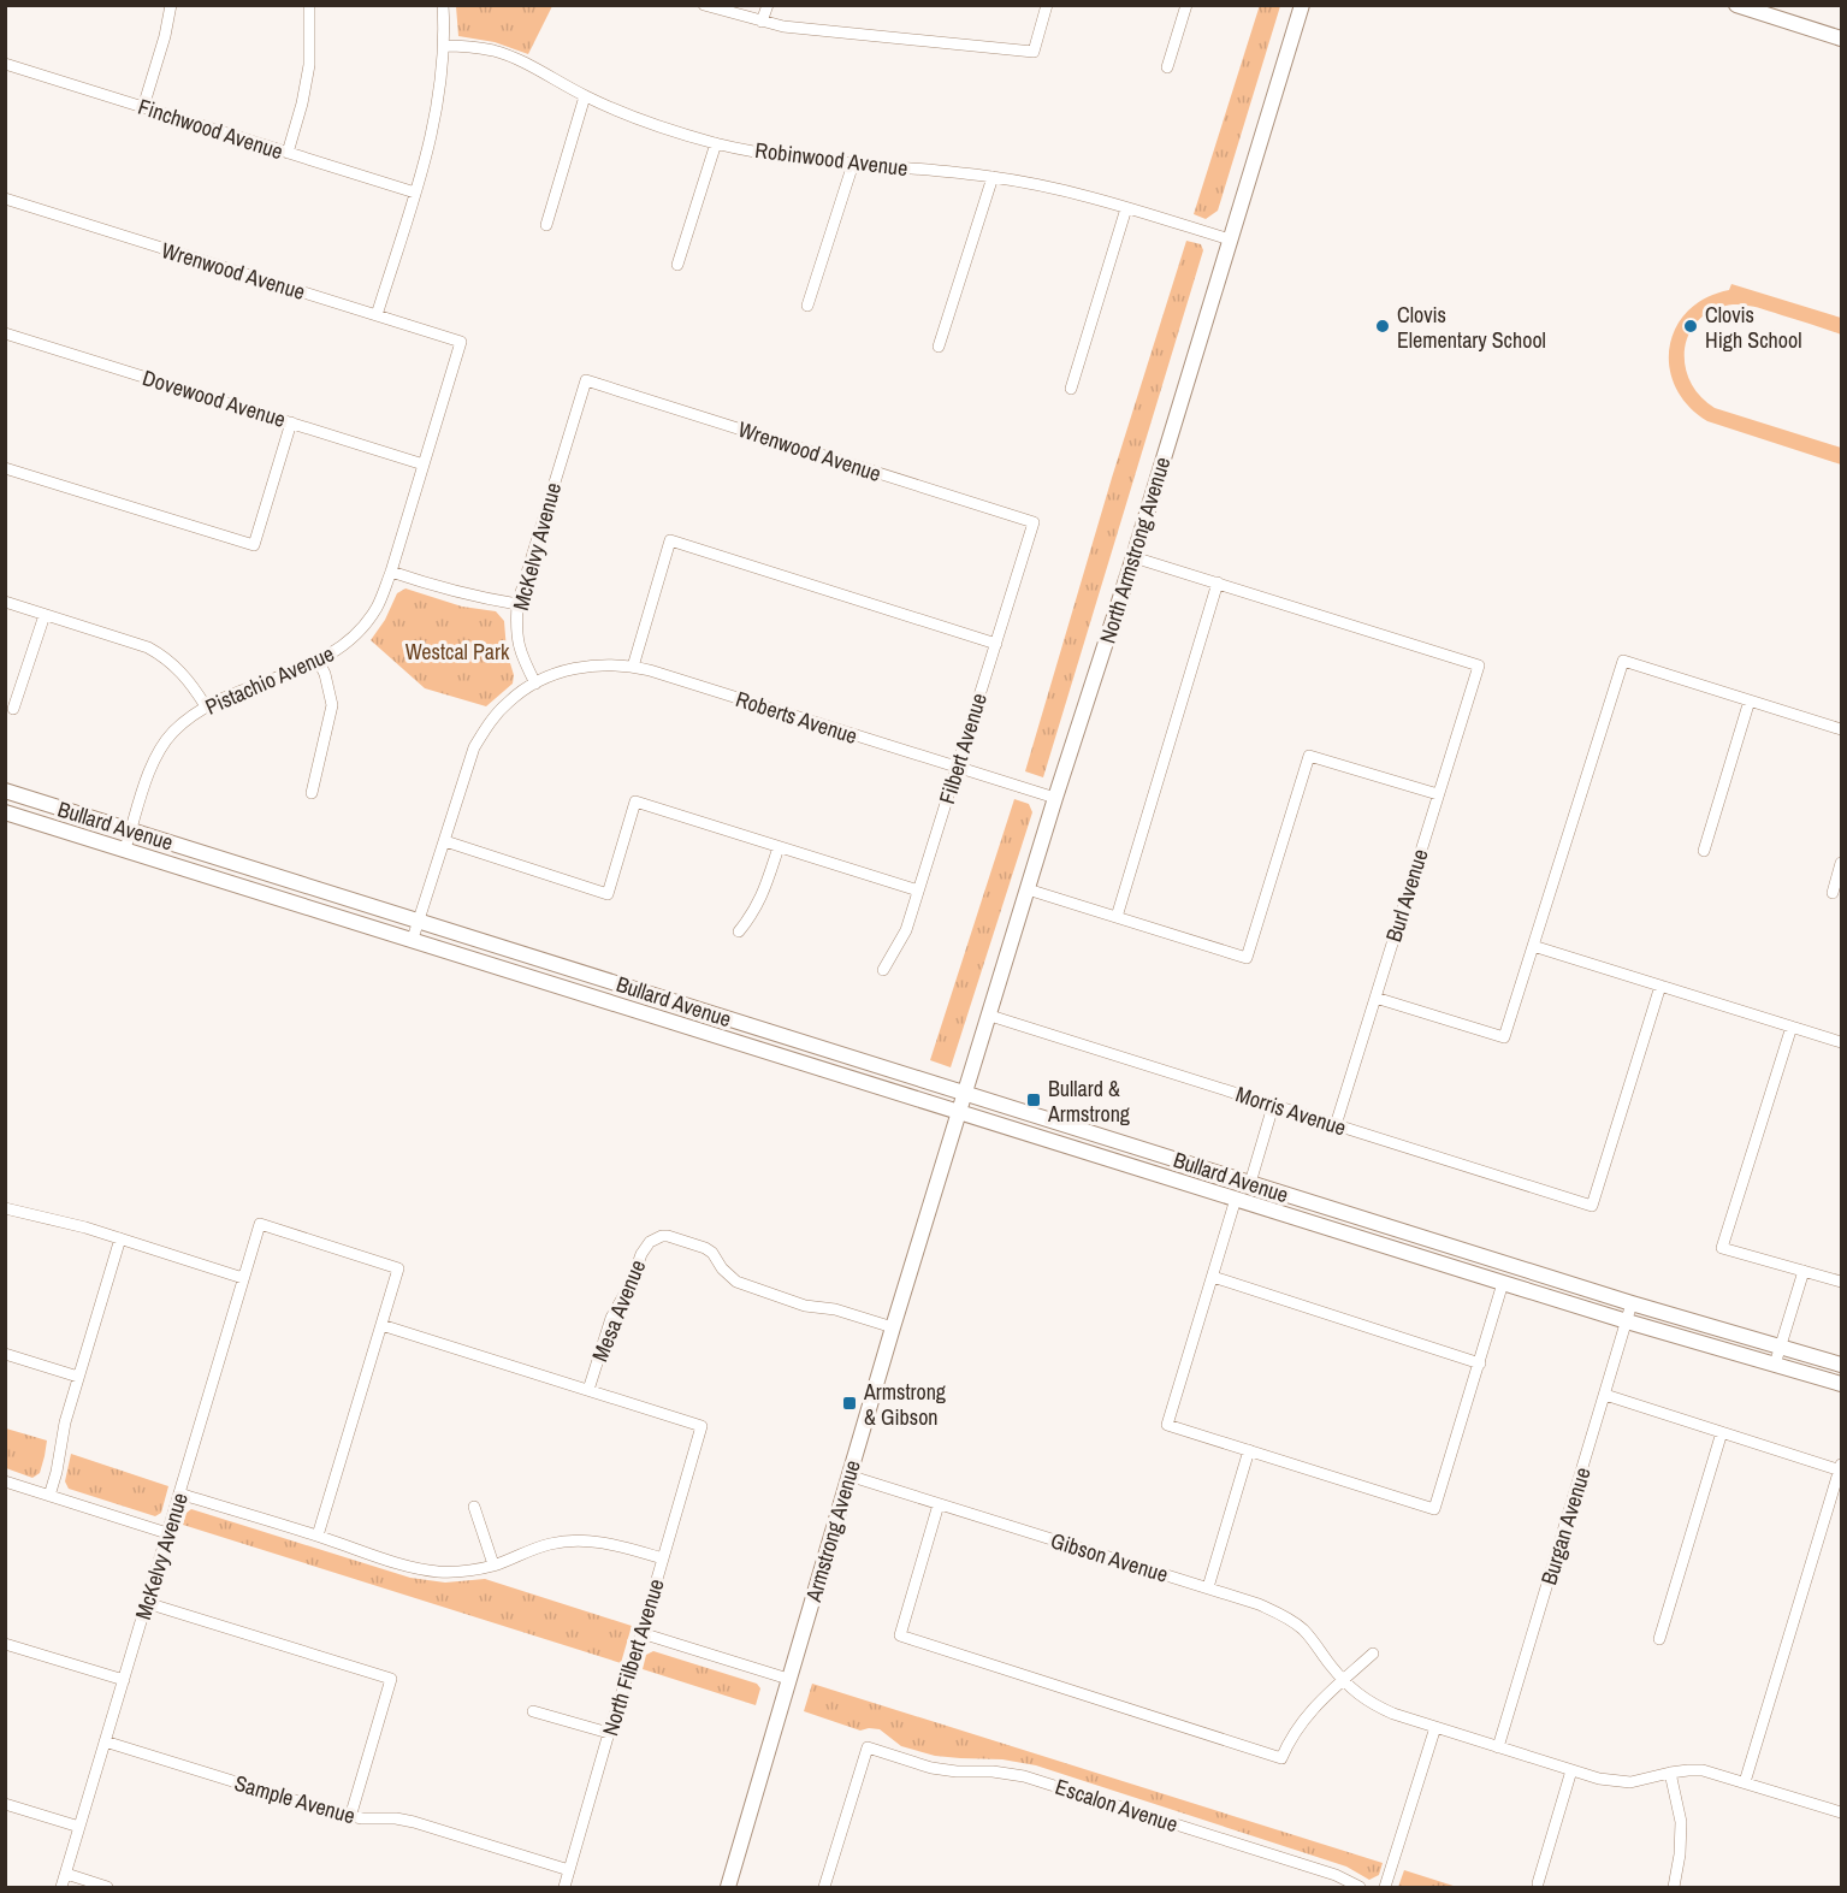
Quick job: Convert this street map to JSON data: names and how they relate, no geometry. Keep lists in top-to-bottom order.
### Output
{
  "streets": {
    "main road": ["North Armstrong Avenue", "Bullard Avenue", "Armstrong Avenue"],
    "street": [
      "Finchwood Avenue",
      "Robinwood Avenue",
      "Wrenwood Avenue",
      "Dovewood Avenue",
      "McKelvy Avenue",
      "Pistachio Avenue",
      "Roberts Avenue",
      "Filbert Avenue",
      "Burl Avenue",
      "Morris Avenue",
      "Mesa Avenue",
      "Burgan Avenue",
      "Gibson Avenue",
      "North Filbert Avenue",
      "Sample Avenue",
      "Escalon Avenue"
    ]
  },
  "crossings": [
    ["Robinwood Avenue", "North Armstrong Avenue"],
    ["Wrenwood Avenue", "McKelvy Avenue"],
    ["Wrenwood Avenue", "Pistachio Avenue"],
    ["Wrenwood Avenue", "Filbert Avenue"],
    ["Dovewood Avenue", "Pistachio Avenue"],
    ["McKelvy Avenue", "Roberts Avenue"],
    ["McKelvy Avenue", "Sample Avenue"],
    ["North Armstrong Avenue", "Roberts Avenue"],
    ["North Armstrong Avenue", "Bullard Avenue"],
    ["North Armstrong Avenue", "Morris Avenue"],
    ["North Armstrong Avenue", "Armstrong Avenue"],
    ["Pistachio Avenue", "Bullard Avenue"],
    ["Roberts Avenue", "Filbert Avenue"],
    ["Bullard Avenue", "Burgan Avenue"],
    ["Bullard Avenue", "Armstrong Avenue"],
    ["Burl Avenue", "Morris Avenue"],
    ["Mesa Avenue", "Armstrong Avenue"],
    ["Mesa Avenue", "North Filbert Avenue"],
    ["Burgan Avenue", "Gibson Avenue"],
    ["Armstrong Avenue", "Gibson Avenue"],
    ["North Filbert Avenue", "Sample Avenue"]
  ],
  "parks": ["Westcal Park"],
  "places": {
    "other": ["Clovis Elementary School", "Clovis High School"],
    "transit": ["Bullard & Armstrong", "Armstrong & Gibson"]
  }
}
